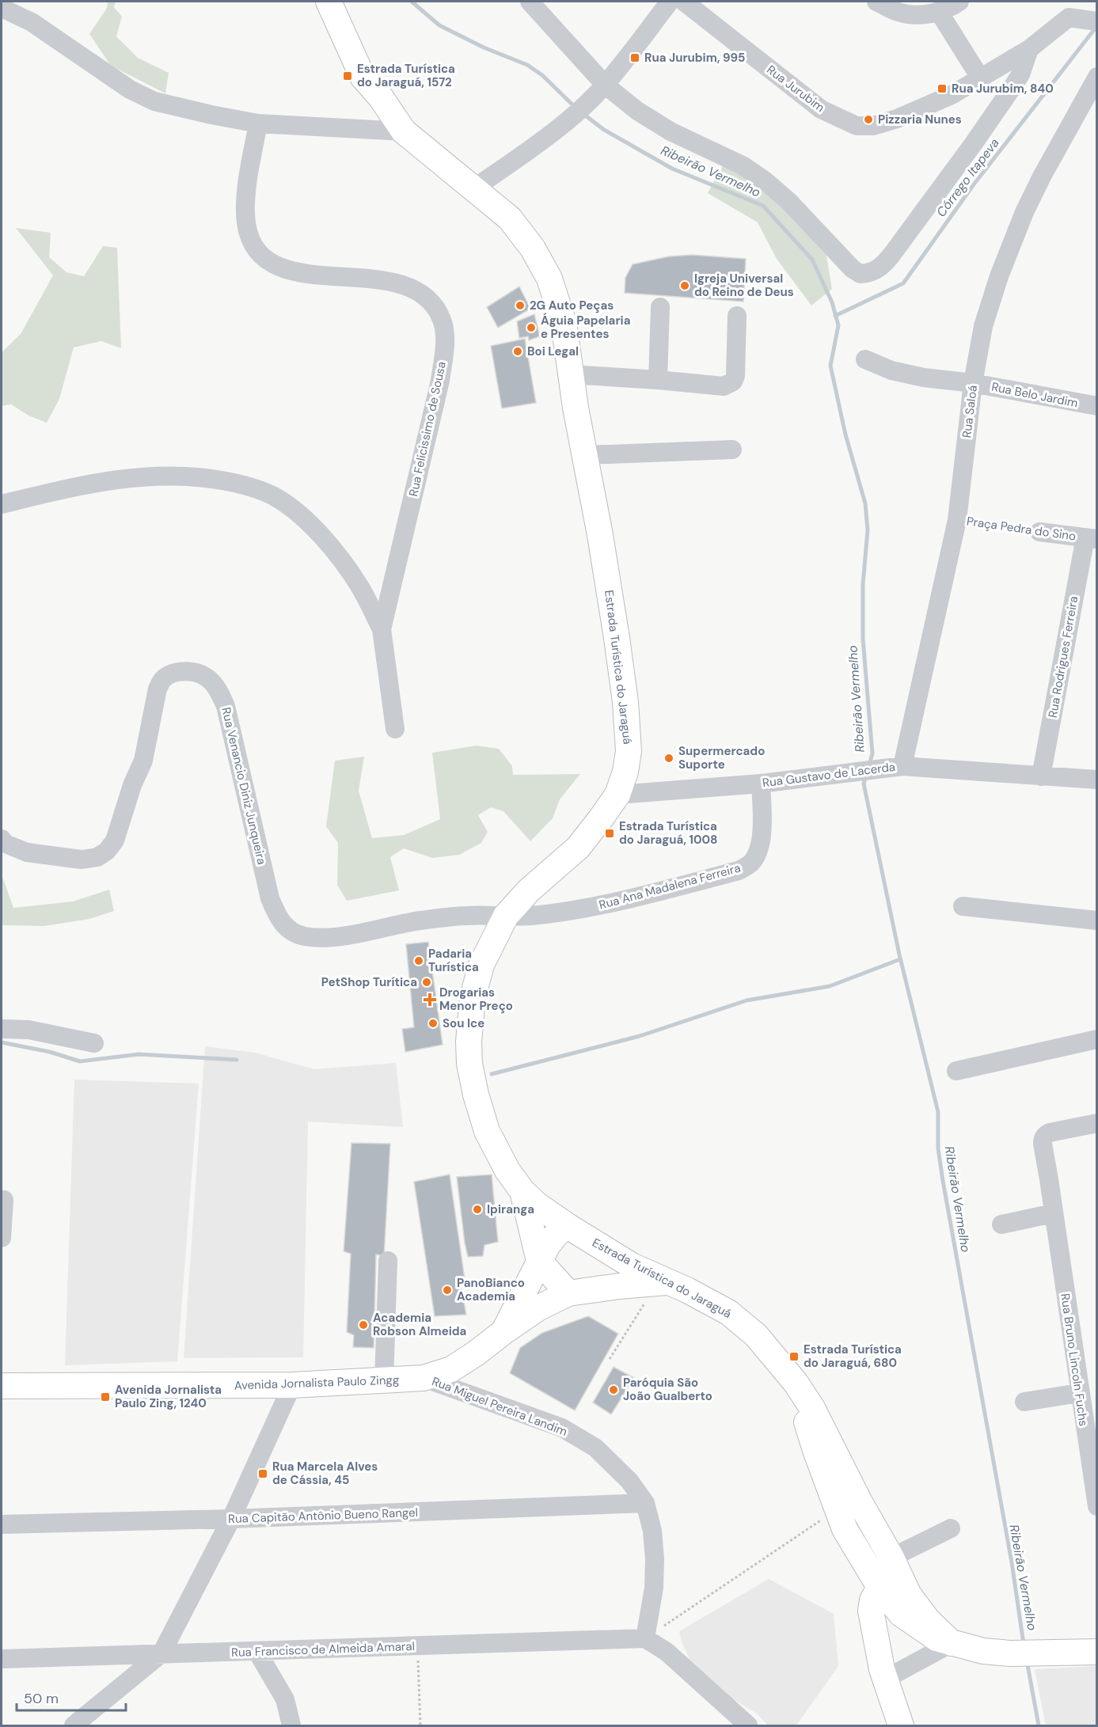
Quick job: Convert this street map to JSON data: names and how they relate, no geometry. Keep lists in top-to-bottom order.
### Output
{
  "streets": {
    "main road": ["Estrada Turística do Jaraguá", "Avenida Jornalista Paulo Zingg"],
    "street": [
      "Rua Jurubim",
      "Rua Belo Jardim",
      "Rua Saloá",
      "Rua Felicissimo de Sousa",
      "Praça Pedra do Sino",
      "Rua Rodrigues Ferreira",
      "Rua Gustavo de Lacerda",
      "Rua Venancio Diniz Junqueira",
      "Rua Ana Madalena Ferreira",
      "Rua Bruno Lincoln Fuchs",
      "Rua Miguel Pereira Landim",
      "Rua Capitão Antônio Bueno Rangel",
      "Rua Francisco de Almeida Amaral"
    ]
  },
  "crossings": [
    ["Rua Belo Jardim", "Rua Saloá"],
    ["Rua Saloá", "Praça Pedra do Sino"],
    ["Rua Saloá", "Rua Gustavo de Lacerda"],
    ["Praça Pedra do Sino", "Rua Rodrigues Ferreira"],
    ["Rua Rodrigues Ferreira", "Rua Gustavo de Lacerda"],
    ["Estrada Turística do Jaraguá", "Rua Gustavo de Lacerda"],
    ["Estrada Turística do Jaraguá", "Rua Venancio Diniz Junqueira"],
    ["Estrada Turística do Jaraguá", "Rua Ana Madalena Ferreira"],
    ["Estrada Turística do Jaraguá", "Avenida Jornalista Paulo Zingg"],
    ["Rua Gustavo de Lacerda", "Rua Ana Madalena Ferreira"],
    ["Rua Venancio Diniz Junqueira", "Rua Ana Madalena Ferreira"],
    ["Avenida Jornalista Paulo Zingg", "Rua Miguel Pereira Landim"],
    ["Rua Miguel Pereira Landim", "Rua Capitão Antônio Bueno Rangel"],
    ["Rua Miguel Pereira Landim", "Rua Francisco de Almeida Amaral"]
  ],
  "water": ["Ribeirão Vermelho", "Córrego Itapeva"],
  "places": {
    "transit": [
      "Rua Jurubim, 995",
      "Estrada Turística do Jaraguá, 1572",
      "Rua Jurubim, 840",
      "Estrada Turística do Jaraguá, 1008",
      "Estrada Turística do Jaraguá, 680",
      "Avenida Jornalista Paulo Zing, 1240",
      "Rua Marcela Alves de Cássia, 45"
    ],
    "other": [
      "Pizzaria Nunes",
      "Igreja Universal do Reino de Deus",
      "2G Auto Peças",
      "Águia Papelaria e Presentes",
      "Boi Legal",
      "Supermercado Suporte",
      "Padaria Turística",
      "PetShop Turítica",
      "Sou Ice",
      "Ipiranga",
      "PanoBianco Academia",
      "Academia Robson Almeida",
      "Paróquia São João Gualberto"
    ],
    "health": ["Drogarias Menor Preço"]
  },
  "scale_bar": "50 m"
}
